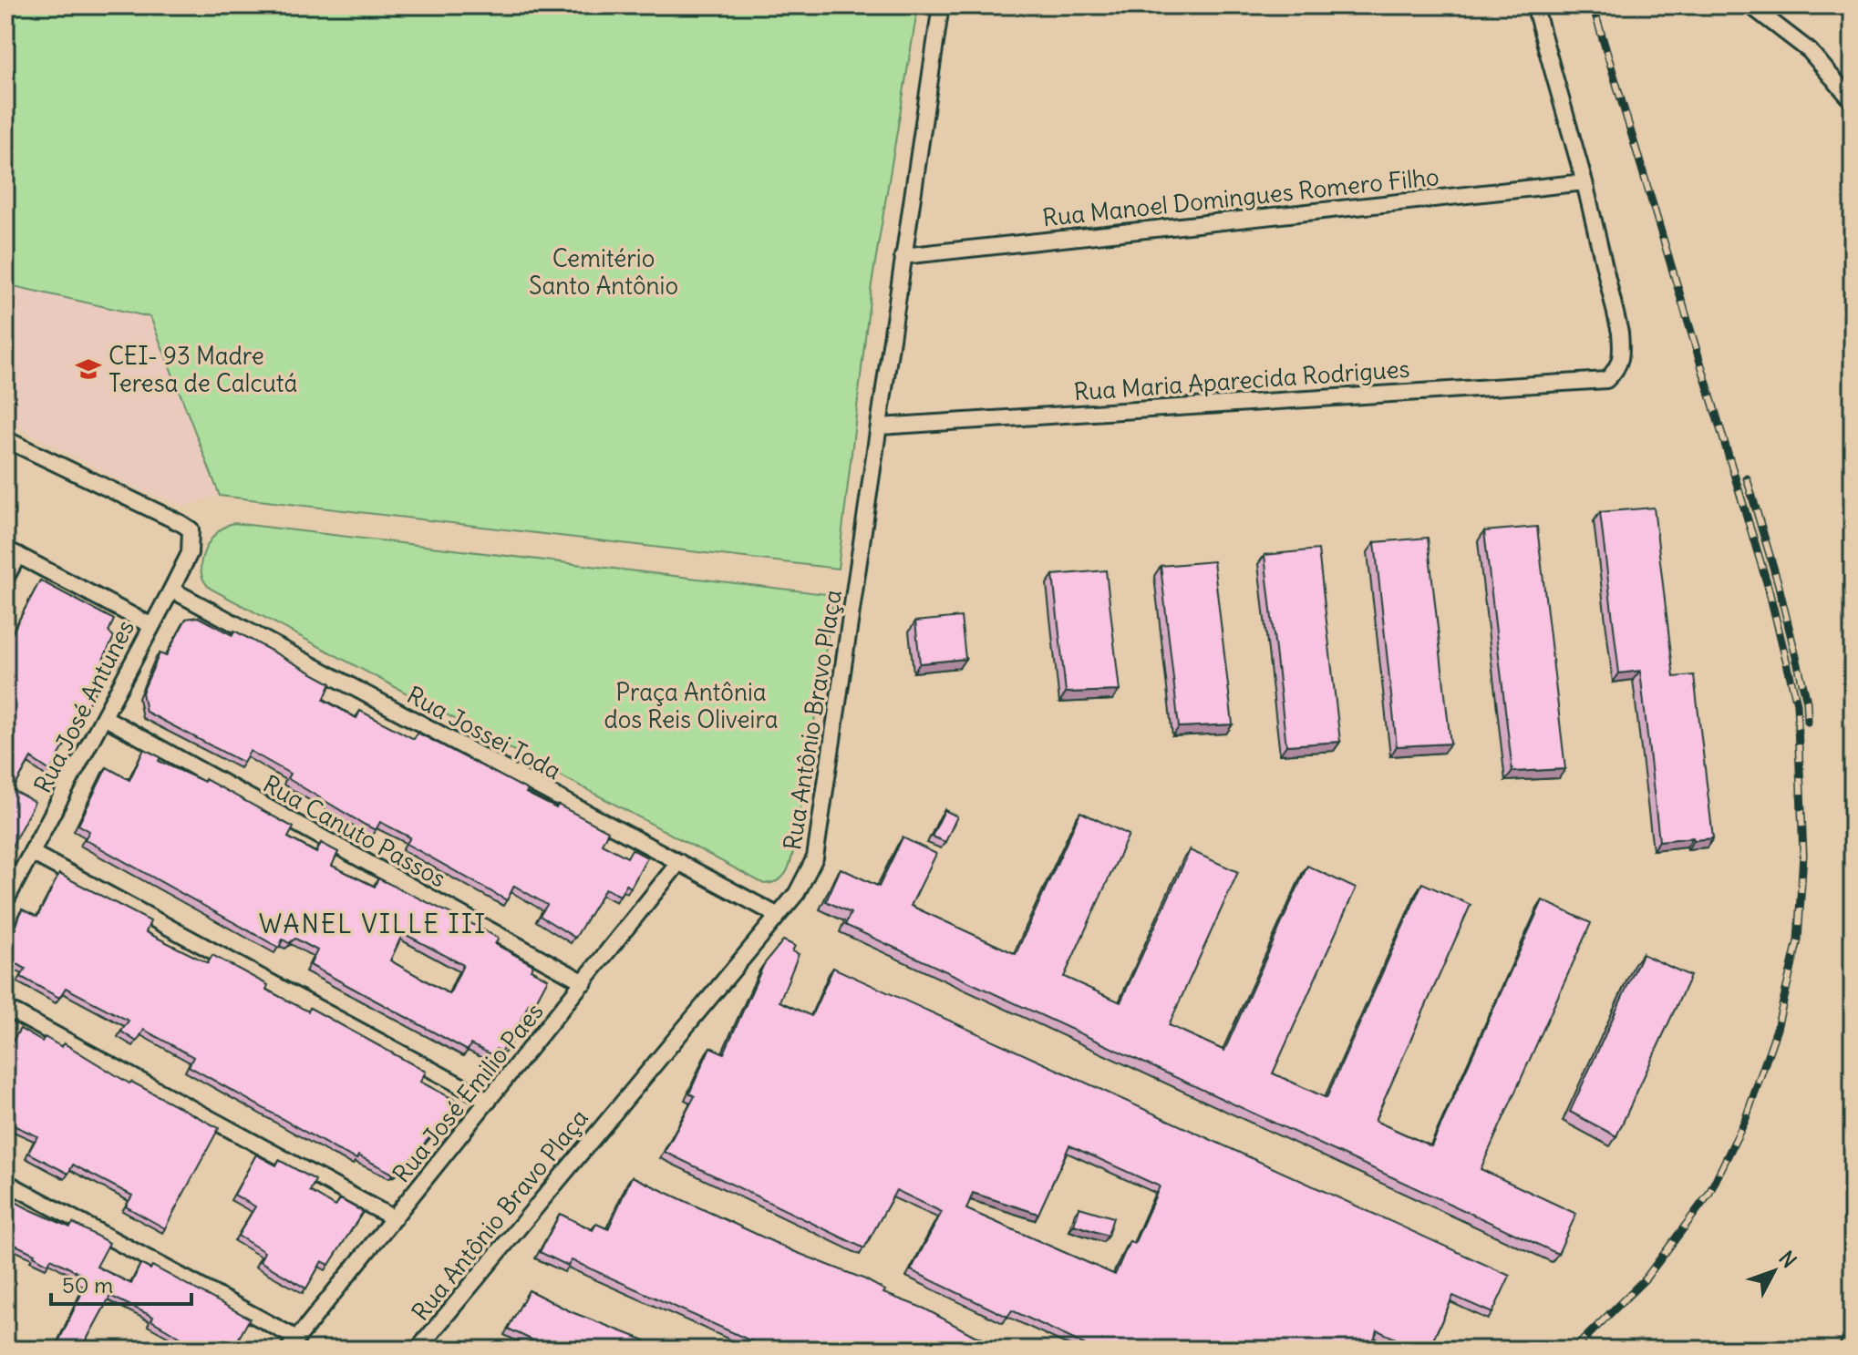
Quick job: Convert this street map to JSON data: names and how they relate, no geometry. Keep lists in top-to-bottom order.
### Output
{
  "streets": {
    "street": [
      "Rua Manoel Domingues Romero Filho",
      "Rua Maria Aparecida Rodrigues",
      "Rua José Antunes",
      "Rua Antônio Bravo Plaça",
      "Rua Jossei Toda",
      "Rua Canuto Passos",
      "Rua José Emilio Paes"
    ]
  },
  "crossings": [
    ["Rua Manoel Domingues Romero Filho", "Rua Maria Aparecida Rodrigues"],
    ["Rua Manoel Domingues Romero Filho", "Rua Antônio Bravo Plaça"],
    ["Rua Maria Aparecida Rodrigues", "Rua Antônio Bravo Plaça"],
    ["Rua José Antunes", "Rua Jossei Toda"],
    ["Rua José Antunes", "Rua Canuto Passos"],
    ["Rua Antônio Bravo Plaça", "Rua Jossei Toda"],
    ["Rua Jossei Toda", "Rua José Emilio Paes"],
    ["Rua Canuto Passos", "Rua José Emilio Paes"]
  ],
  "districts": ["WANEL VILLE III"],
  "parks": ["Cemitério Santo Antônio", "Praça Antônia dos Reis Oliveira"],
  "places": {
    "school or university": ["CEI- 93 Madre Teresa de Calcutá"]
  },
  "scale_bar": "50 m",
  "north": "top right"
}
